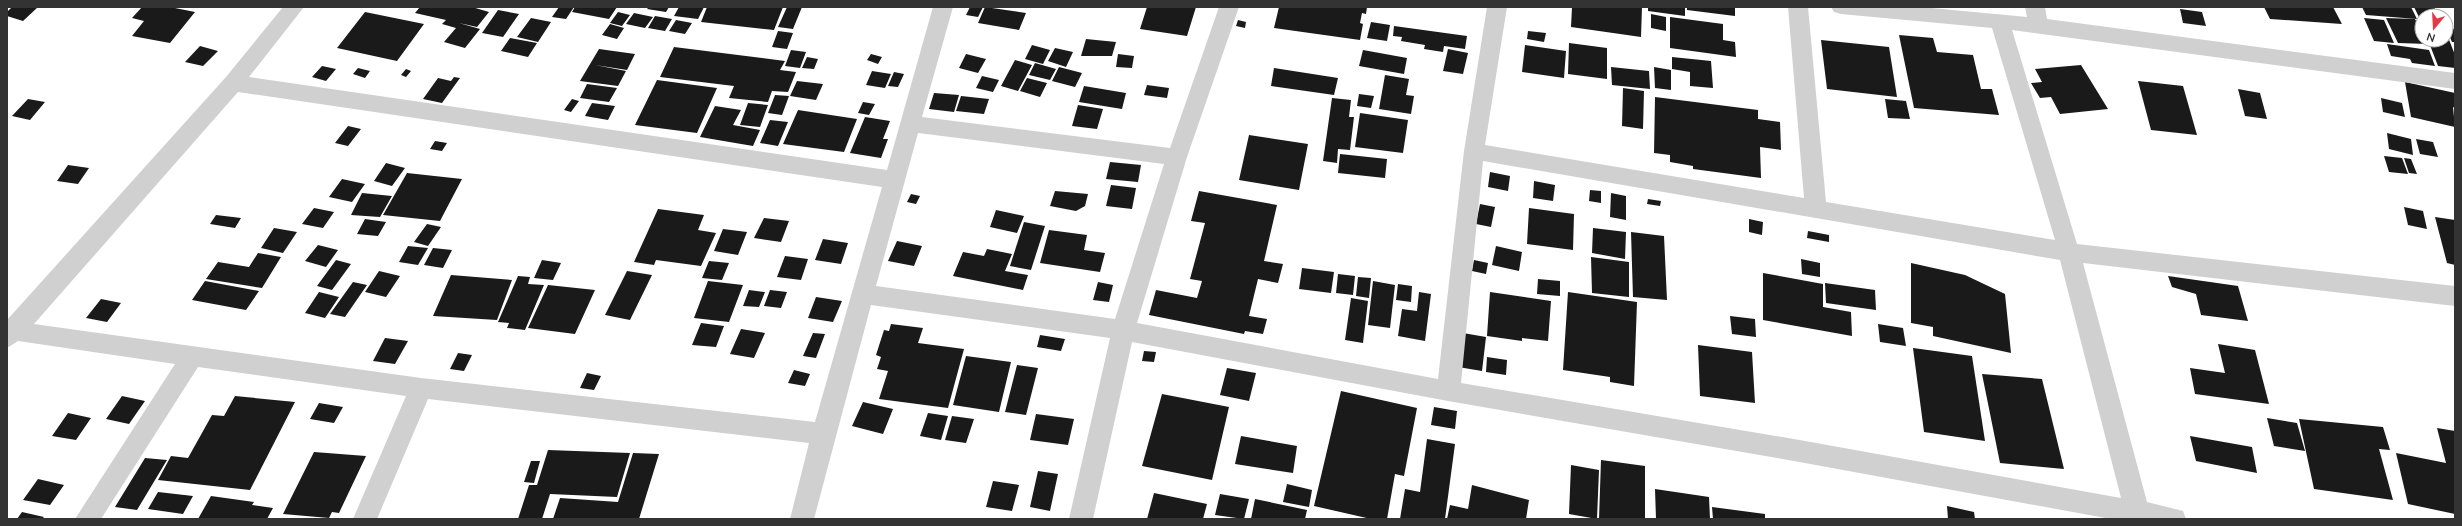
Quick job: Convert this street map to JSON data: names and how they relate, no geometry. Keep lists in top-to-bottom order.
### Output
{
  "north": "bottom"
}
